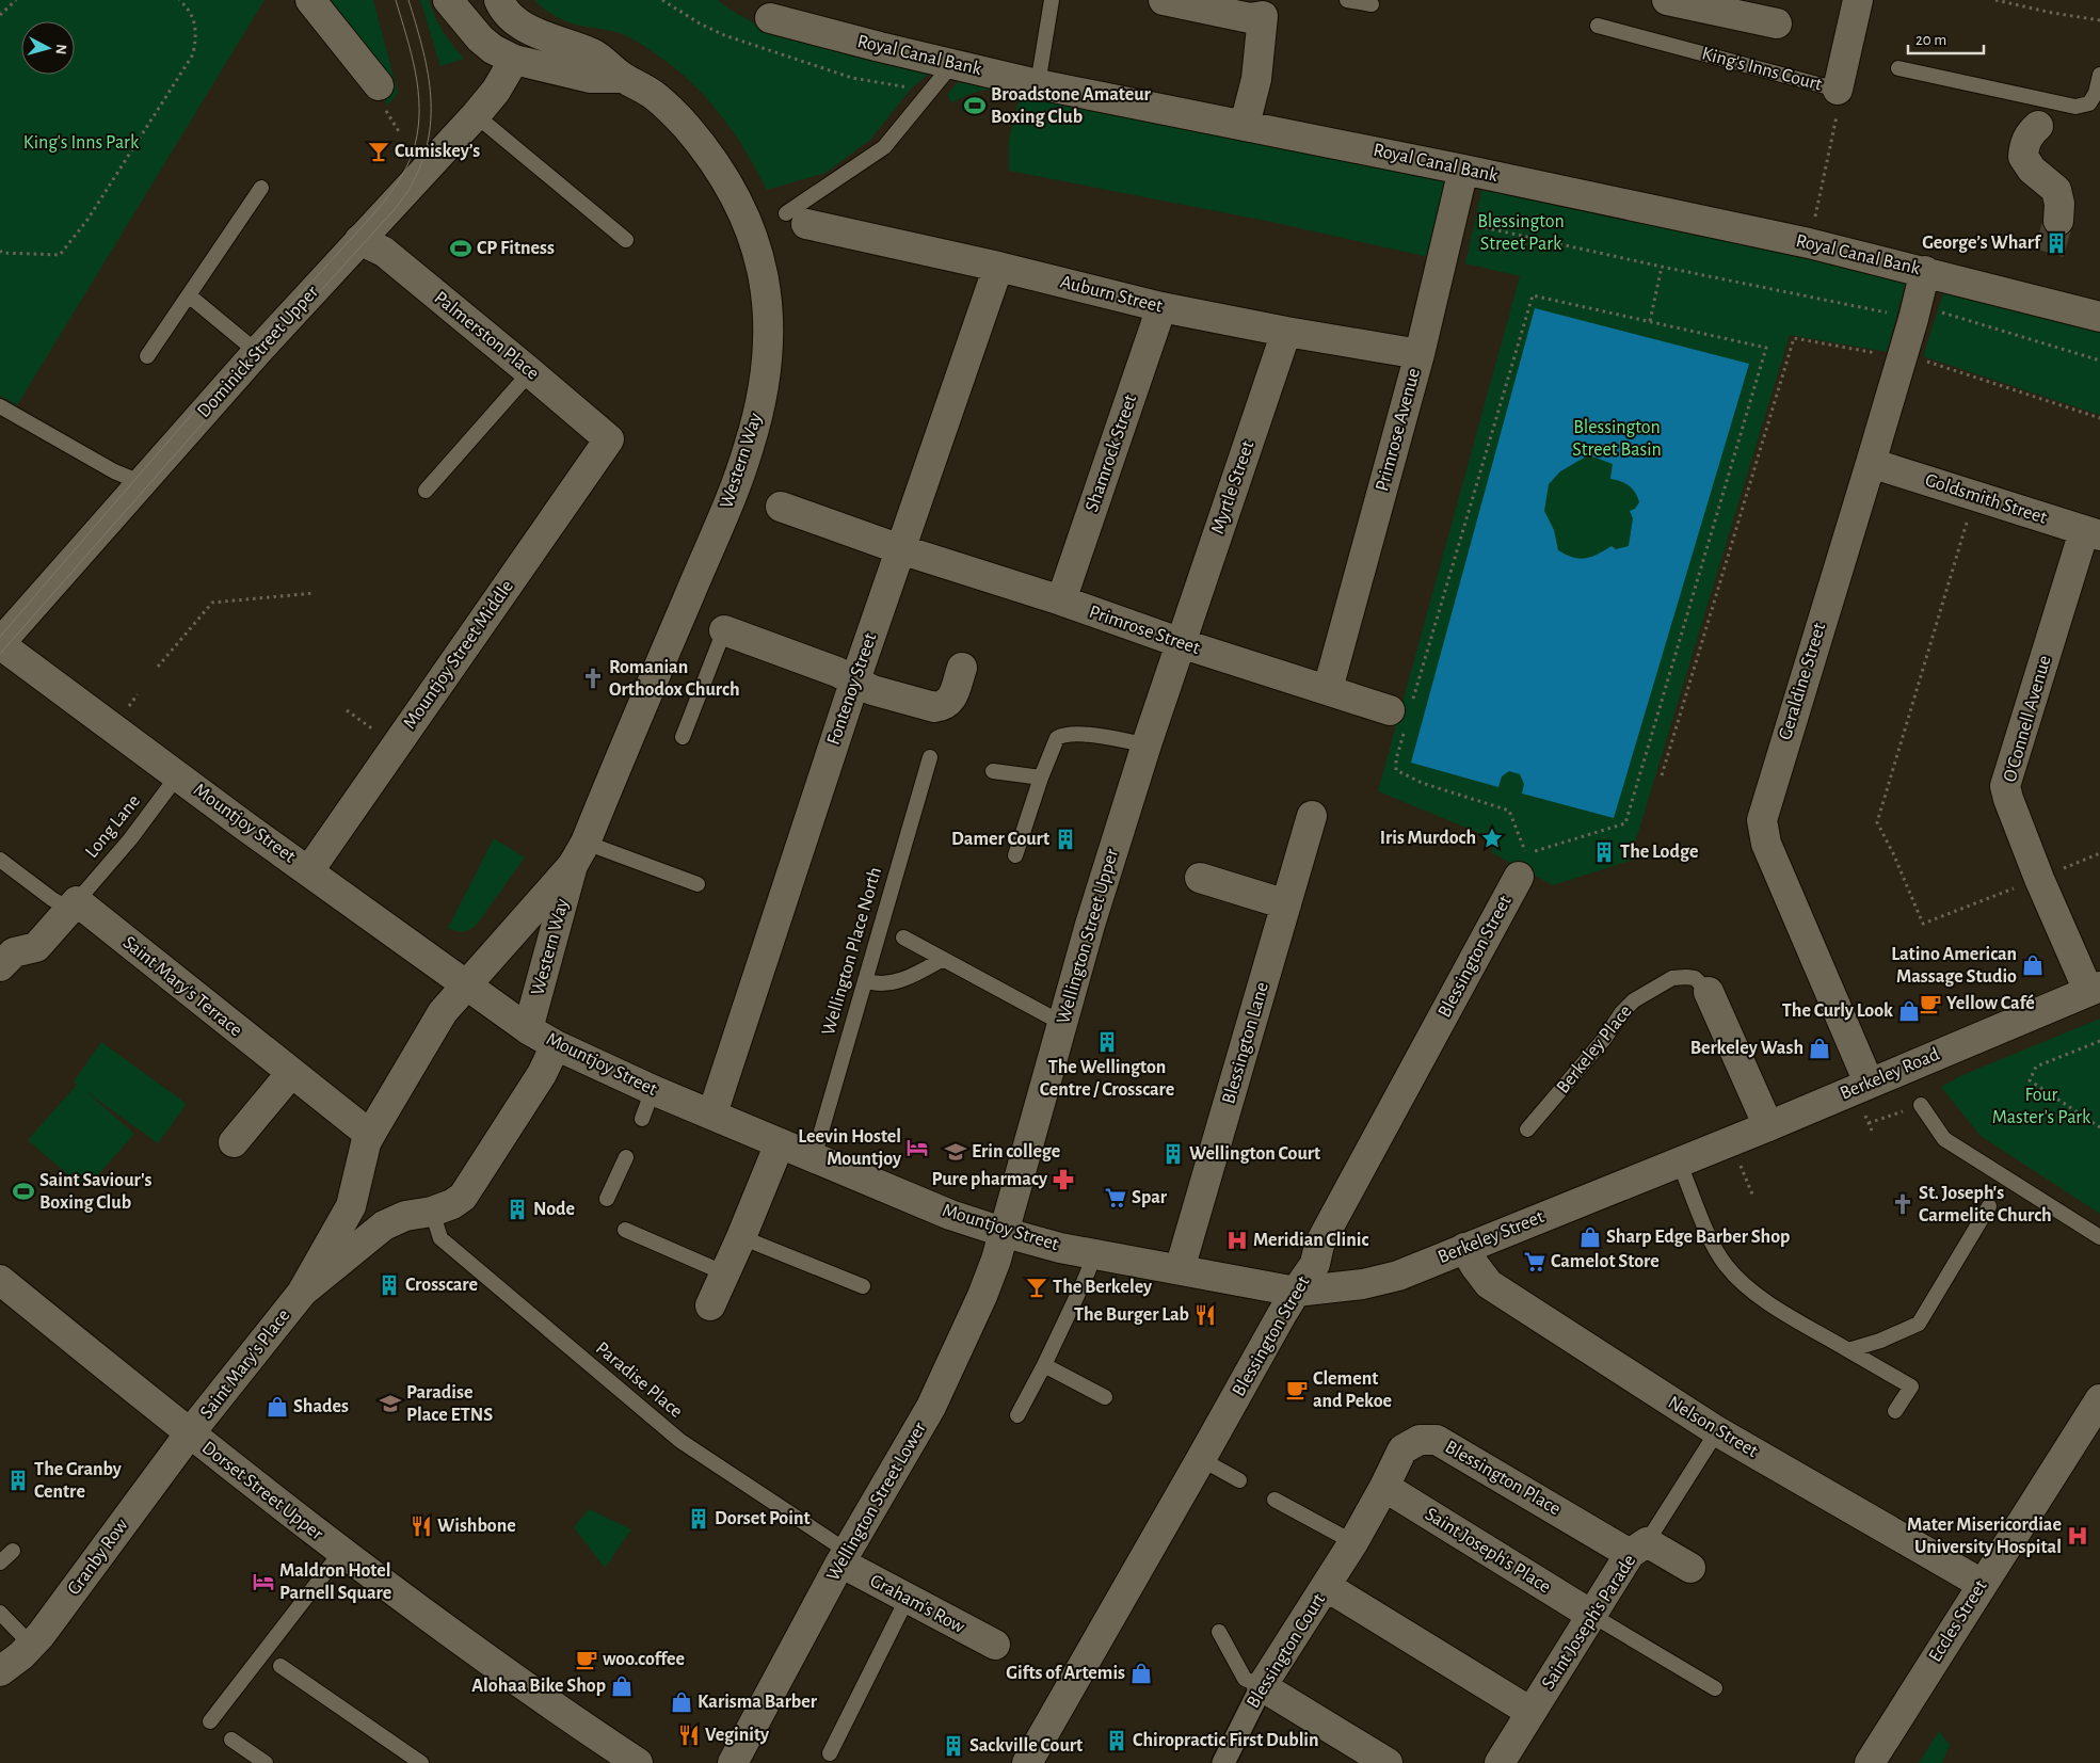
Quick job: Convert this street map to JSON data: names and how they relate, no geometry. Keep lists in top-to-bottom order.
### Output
{
  "streets": {
    "street": [
      "Royal Canal Bank",
      "King's Inns Court",
      "Auburn Street",
      "Palmerston Place",
      "Dominick Street Upper",
      "Primrose Avenue",
      "Shamrock Street",
      "Western Way",
      "Myrtle Street",
      "Goldsmith Street",
      "Primrose Street",
      "Mountjoy Street Middle",
      "Geraldine Street",
      "Fontenoy Street",
      "O'Connell Avenue",
      "Mountjoy Street",
      "Wellington Street Upper",
      "Blessington Street",
      "Saint Mary's Terrace",
      "Blessington Lane",
      "Berkeley Place",
      "Berkeley Road",
      "Berkeley Street",
      "Saint Mary's Place",
      "Nelson Street",
      "Blessington Place",
      "Dorset Street Upper",
      "Wellington Street Lower",
      "Saint Joseph's Place",
      "Granby Row",
      "Graham's Row",
      "Eccles Street",
      "Saint Joseph's Parade",
      "Blessington Court"
    ],
    "lane": ["Long Lane", "Wellington Place North", "Paradise Place"]
  },
  "crossings": [
    ["Royal Canal Bank", "Primrose Avenue"],
    ["Royal Canal Bank", "Geraldine Street"],
    ["Auburn Street", "Primrose Avenue"],
    ["Auburn Street", "Shamrock Street"],
    ["Auburn Street", "Myrtle Street"],
    ["Auburn Street", "Fontenoy Street"],
    ["Palmerston Place", "Dominick Street Upper"],
    ["Palmerston Place", "Mountjoy Street Middle"],
    ["Dominick Street Upper", "Mountjoy Street"],
    ["Primrose Avenue", "Primrose Street"],
    ["Shamrock Street", "Primrose Street"],
    ["Western Way", "Mountjoy Street"],
    ["Western Way", "Saint Mary's Terrace"],
    ["Western Way", "Saint Mary's Place"],
    ["Myrtle Street", "Primrose Street"],
    ["Myrtle Street", "Wellington Street Upper"],
    ["Goldsmith Street", "Geraldine Street"],
    ["Goldsmith Street", "O'Connell Avenue"],
    ["Primrose Street", "Fontenoy Street"],
    ["Primrose Street", "Wellington Street Upper"],
    ["Mountjoy Street Middle", "Mountjoy Street"],
    ["Geraldine Street", "Berkeley Road"],
    ["Fontenoy Street", "Mountjoy Street"],
    ["O'Connell Avenue", "Berkeley Road"],
    ["Mountjoy Street", "Long Lane"],
    ["Mountjoy Street", "Wellington Street Upper"],
    ["Mountjoy Street", "Wellington Place North"],
    ["Mountjoy Street", "Blessington Street"],
    ["Mountjoy Street", "Blessington Lane"],
    ["Mountjoy Street", "Berkeley Street"],
    ["Mountjoy Street", "Wellington Street Lower"],
    ["Long Lane", "Saint Mary's Terrace"],
    ["Wellington Street Upper", "Wellington Street Lower"],
    ["Blessington Street", "Berkeley Street"],
    ["Berkeley Place", "Berkeley Road"],
    ["Berkeley Road", "Berkeley Street"],
    ["Berkeley Street", "Nelson Street"],
    ["Saint Mary's Place", "Dorset Street Upper"],
    ["Saint Mary's Place", "Granby Row"],
    ["Paradise Place", "Wellington Street Lower"],
    ["Paradise Place", "Graham's Row"],
    ["Nelson Street", "Eccles Street"],
    ["Nelson Street", "Saint Joseph's Parade"],
    ["Blessington Place", "Saint Joseph's Place"],
    ["Blessington Place", "Saint Joseph's Parade"],
    ["Blessington Place", "Blessington Court"],
    ["Dorset Street Upper", "Granby Row"],
    ["Wellington Street Lower", "Graham's Row"],
    ["Saint Joseph's Place", "Saint Joseph's Parade"]
  ],
  "parks": [
    "King's Inns Park",
    "Blessington Street Park",
    "Blessington Street Basin",
    "Four Master's Park"
  ],
  "places": {
    "sports": ["Broadstone Amateur Boxing Club", "CP Fitness", "Saint Saviour's Boxing Club"],
    "bar": ["Cumiskey’s", "The Berkeley"],
    "building": [
      "George’s Wharf",
      "Damer Court",
      "The Lodge",
      "The Wellington Centre / Crosscare",
      "Wellington Court",
      "Node",
      "Crosscare",
      "The Granby Centre",
      "Dorset Point",
      "Chiropractic First Dublin",
      "Sackville Court"
    ],
    "church": ["Romanian Orthodox Church", "St. Joseph's Carmelite Church"],
    "place": ["Iris Murdoch"],
    "shop": [
      "Latino American Massage Studio",
      "The Curly Look",
      "Berkeley Wash",
      "Sharp Edge Barber Shop",
      "Shades",
      "Gifts of Artemis",
      "Alohaa Bike Shop",
      "Karisma Barber"
    ],
    "cafe": ["Yellow Café", "Clement and Pekoe", "woo.coffee"],
    "hotel": ["Leevin Hostel Mountjoy", "Maldron Hotel Parnell Square"],
    "school or university": ["Erin college", "Paradise Place ETNS"],
    "pharmacy": ["Pure pharmacy"],
    "supermarket": ["Spar", "Camelot Store"],
    "hospital": ["Meridian Clinic", "Mater Misericordiae University Hospital"],
    "restaurant": ["The Burger Lab", "Wishbone", "Veginity"]
  },
  "scale_bar": "20 m",
  "north": "right"
}
